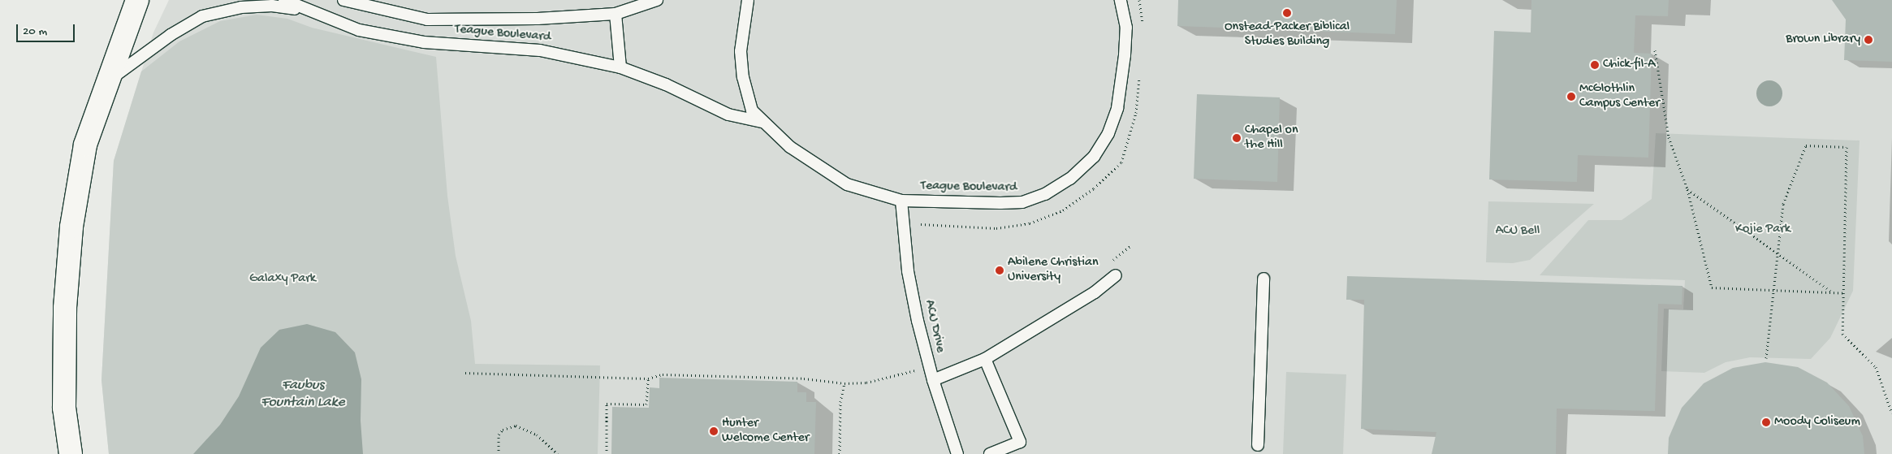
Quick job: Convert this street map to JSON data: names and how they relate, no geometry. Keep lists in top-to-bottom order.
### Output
{
  "streets": {
    "lane": ["Teague Boulevard", "ACU Drive"]
  },
  "crossings": [
    ["Teague Boulevard", "ACU Drive"]
  ],
  "water": ["Faubus Fountain Lake"],
  "parks": ["Kojie Park", "ACU Bell", "Galaxy Park"],
  "places": [
    "Onstead-Packer Biblical Studies Building",
    "Brown Library",
    "Chick-fil-A",
    "McGlothlin Campus Center",
    "Chapel on the Hill",
    "Abilene Christian University",
    "Moody Coliseum",
    "Hunter Welcome Center"
  ],
  "scale_bar": "20 m"
}
